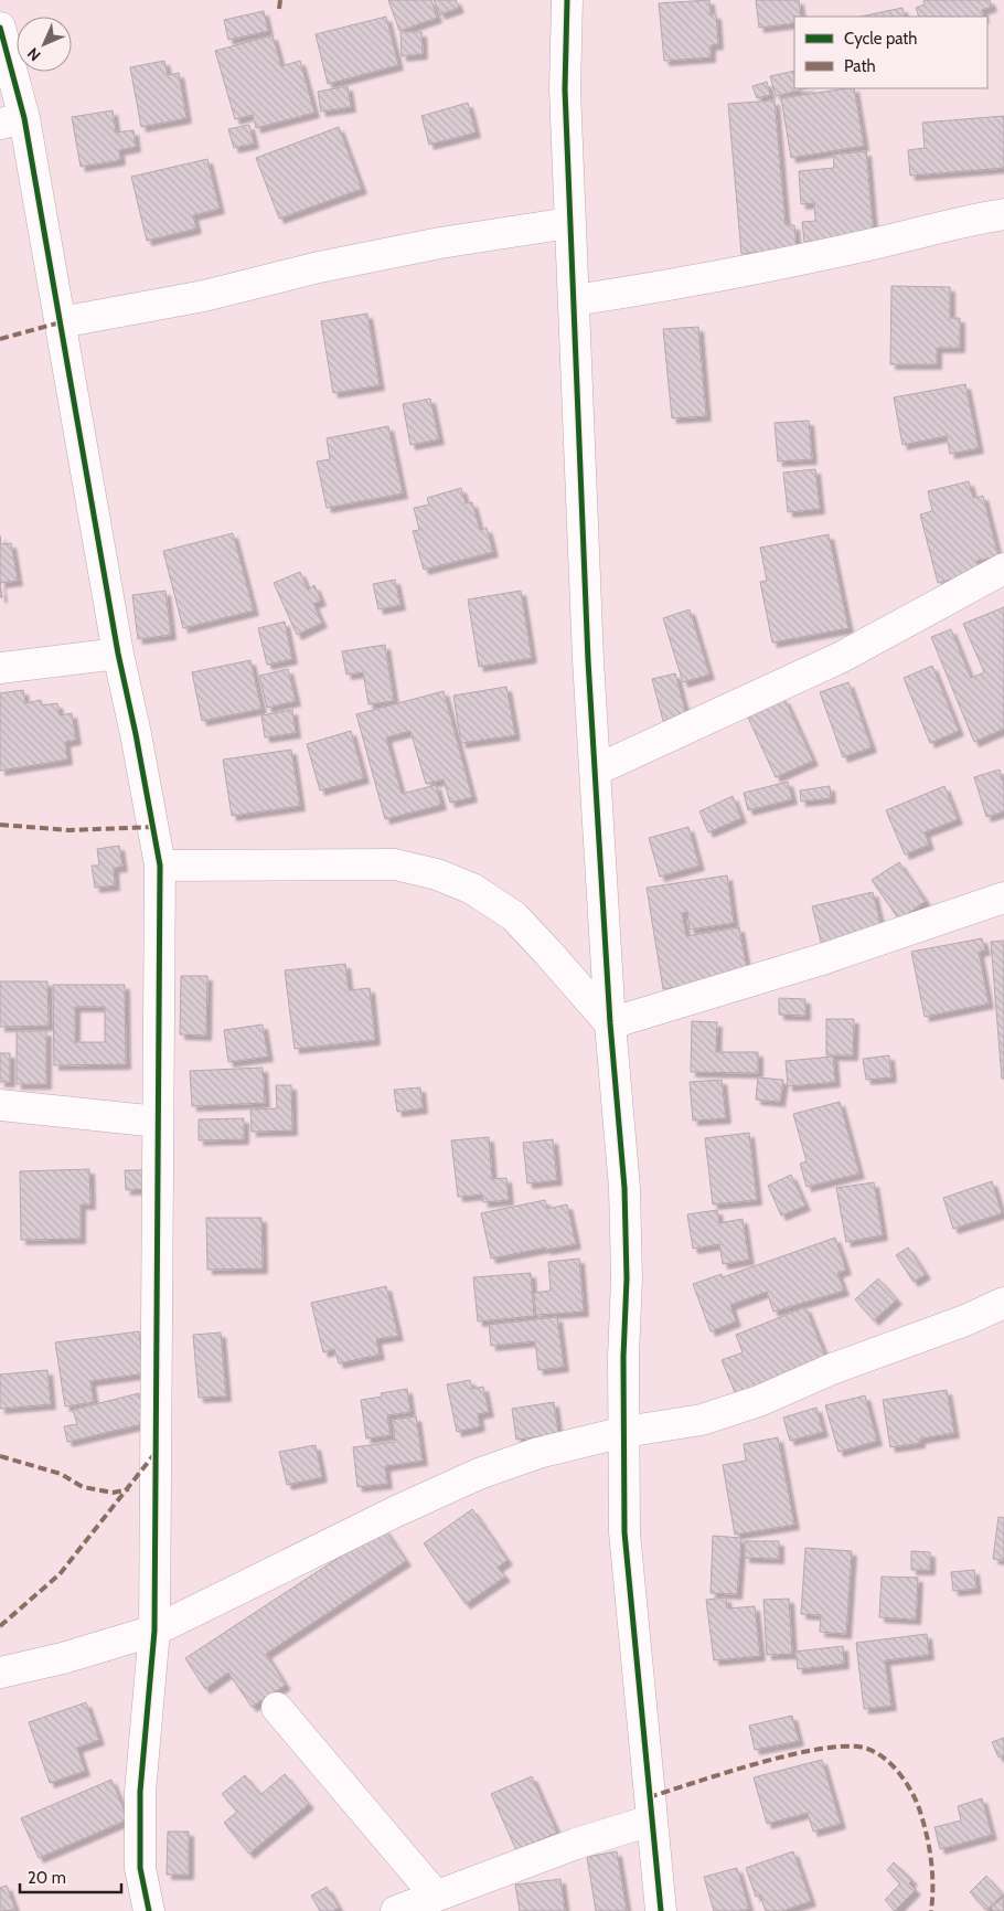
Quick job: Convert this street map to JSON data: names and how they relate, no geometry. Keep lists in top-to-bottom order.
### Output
{
  "legend": ["Cycle path", "Path"],
  "scale_bar": "20 m",
  "north": "bottom left"
}
